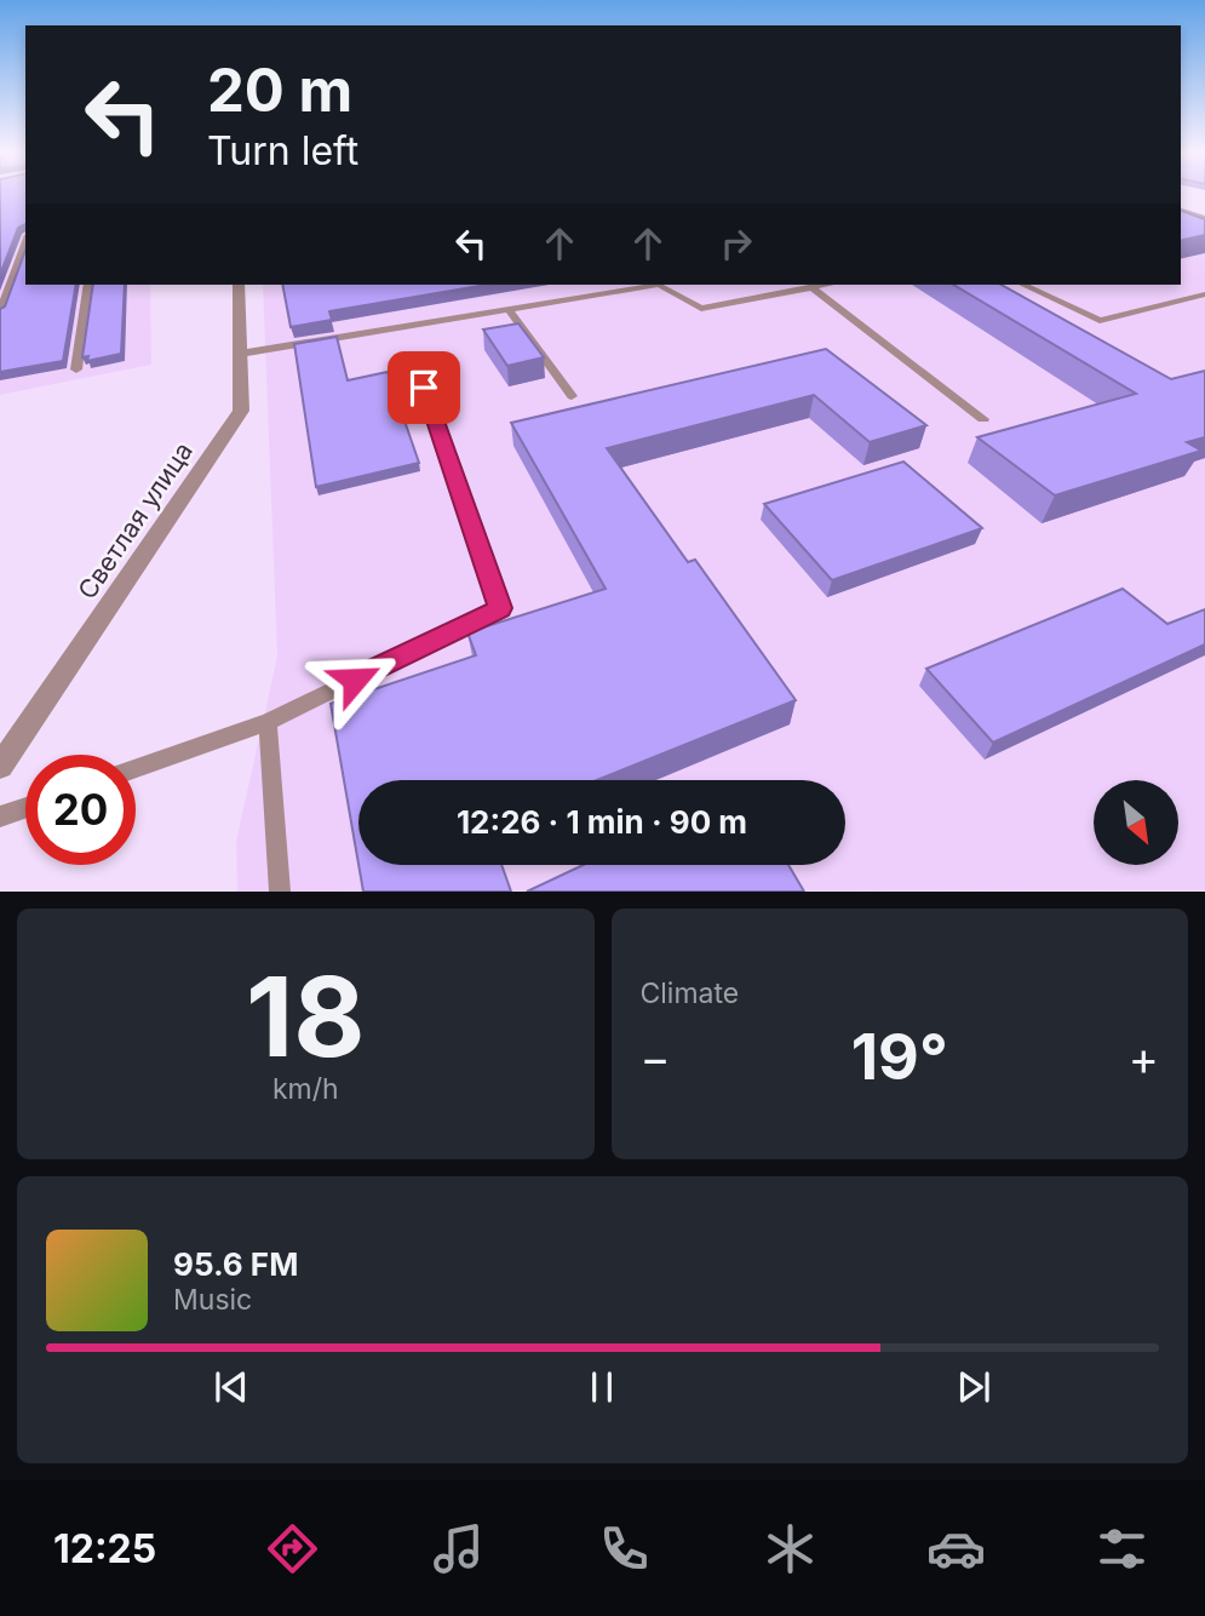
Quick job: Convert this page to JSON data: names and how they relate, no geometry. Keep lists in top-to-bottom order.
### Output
{
  "streets": {
    "street": ["Светлая улица"]
  },
  "north": "bottom right",
  "page": {
    "turn": ["20 m", "Turn left"],
    "limit": "20",
    "trip": "12:26 · 1 min · 90 m",
    "tile": [
      ["18", "km/h"],
      "Climate"
    ],
    "heat": ["−", "19°", "+"],
    "song": ["95.6 FM", "Music"],
    "tabs": "12:25"
  }
}
